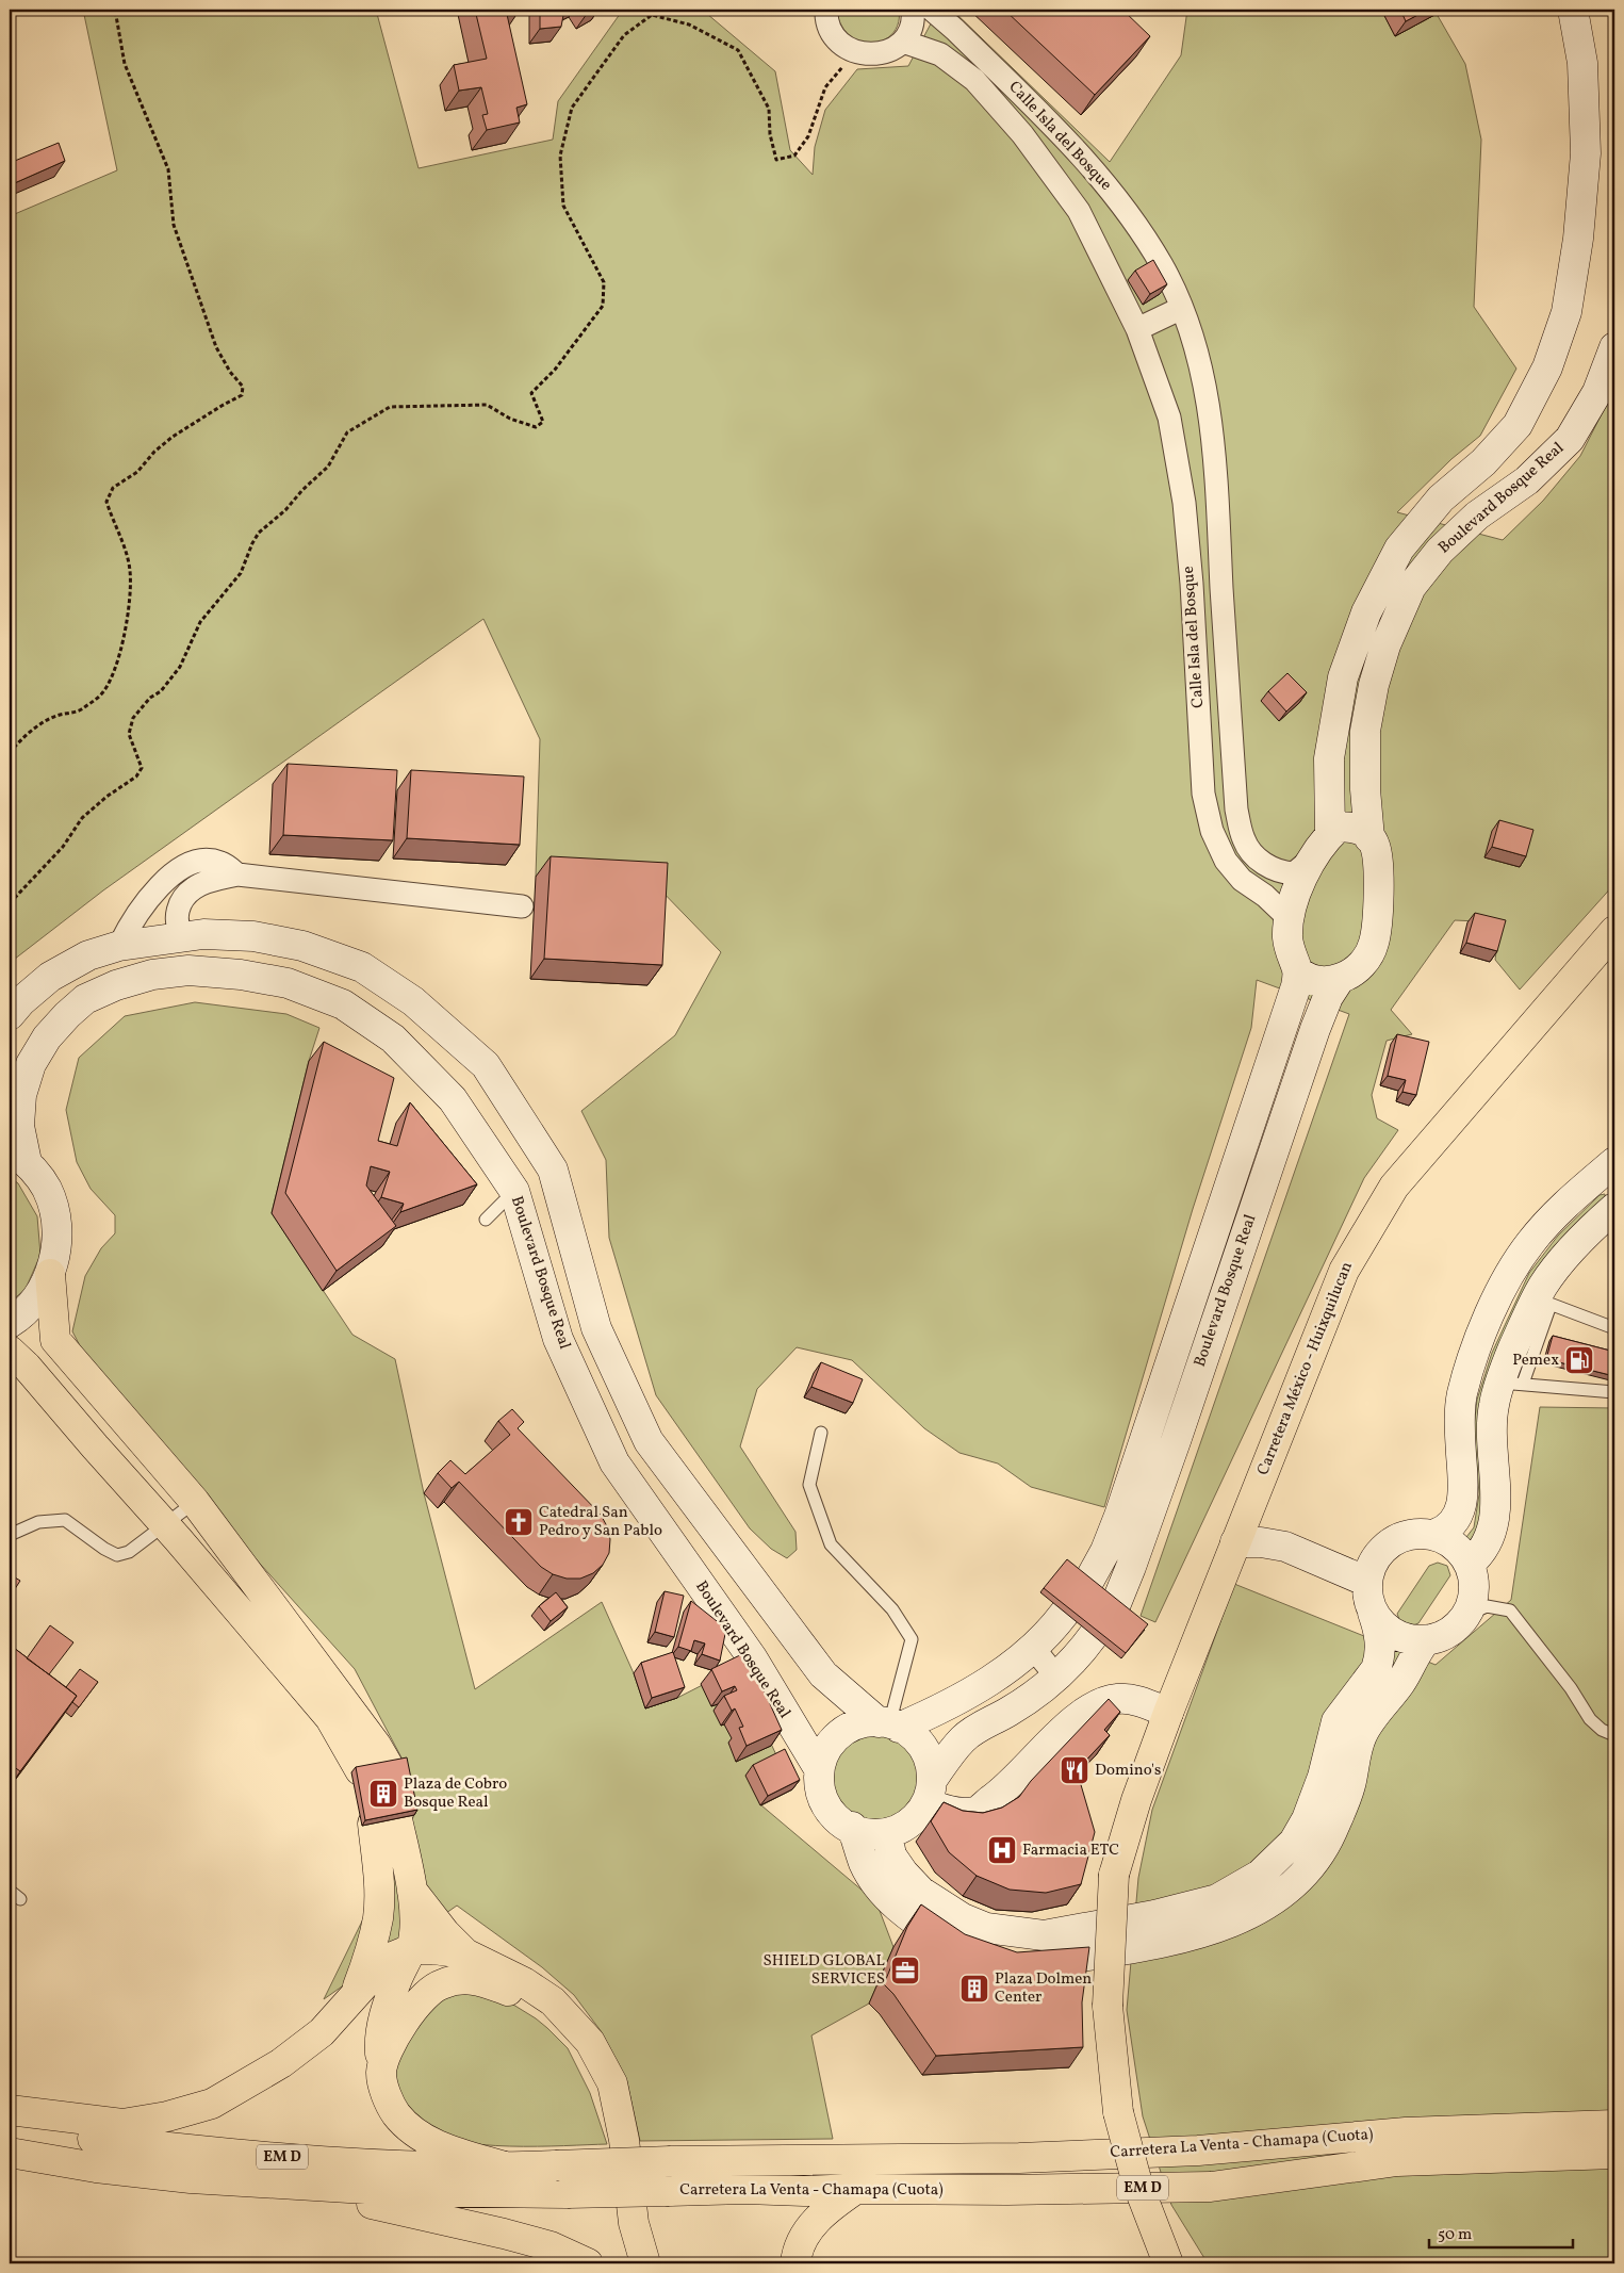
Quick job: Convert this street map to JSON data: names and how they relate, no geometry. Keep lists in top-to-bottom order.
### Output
{
  "streets": {
    "main road": [
      "Boulevard Bosque Real",
      "Carretera México - Huixquilucan",
      "Carretera La Venta - Chamapa (Cuota)",
      "EM D"
    ],
    "street": ["Calle Isla del Bosque"]
  },
  "places": {
    "fuel station": ["Pemex"],
    "church": ["Catedral San Pedro y San Pablo"],
    "restaurant": ["Domino's"],
    "building": ["Plaza de Cobro Bosque Real", "Plaza Dolmen Center"],
    "hospital": ["Farmacia ETC"],
    "office": ["SHIELD GLOBAL SERVICES"]
  },
  "scale_bar": "50 m"
}
